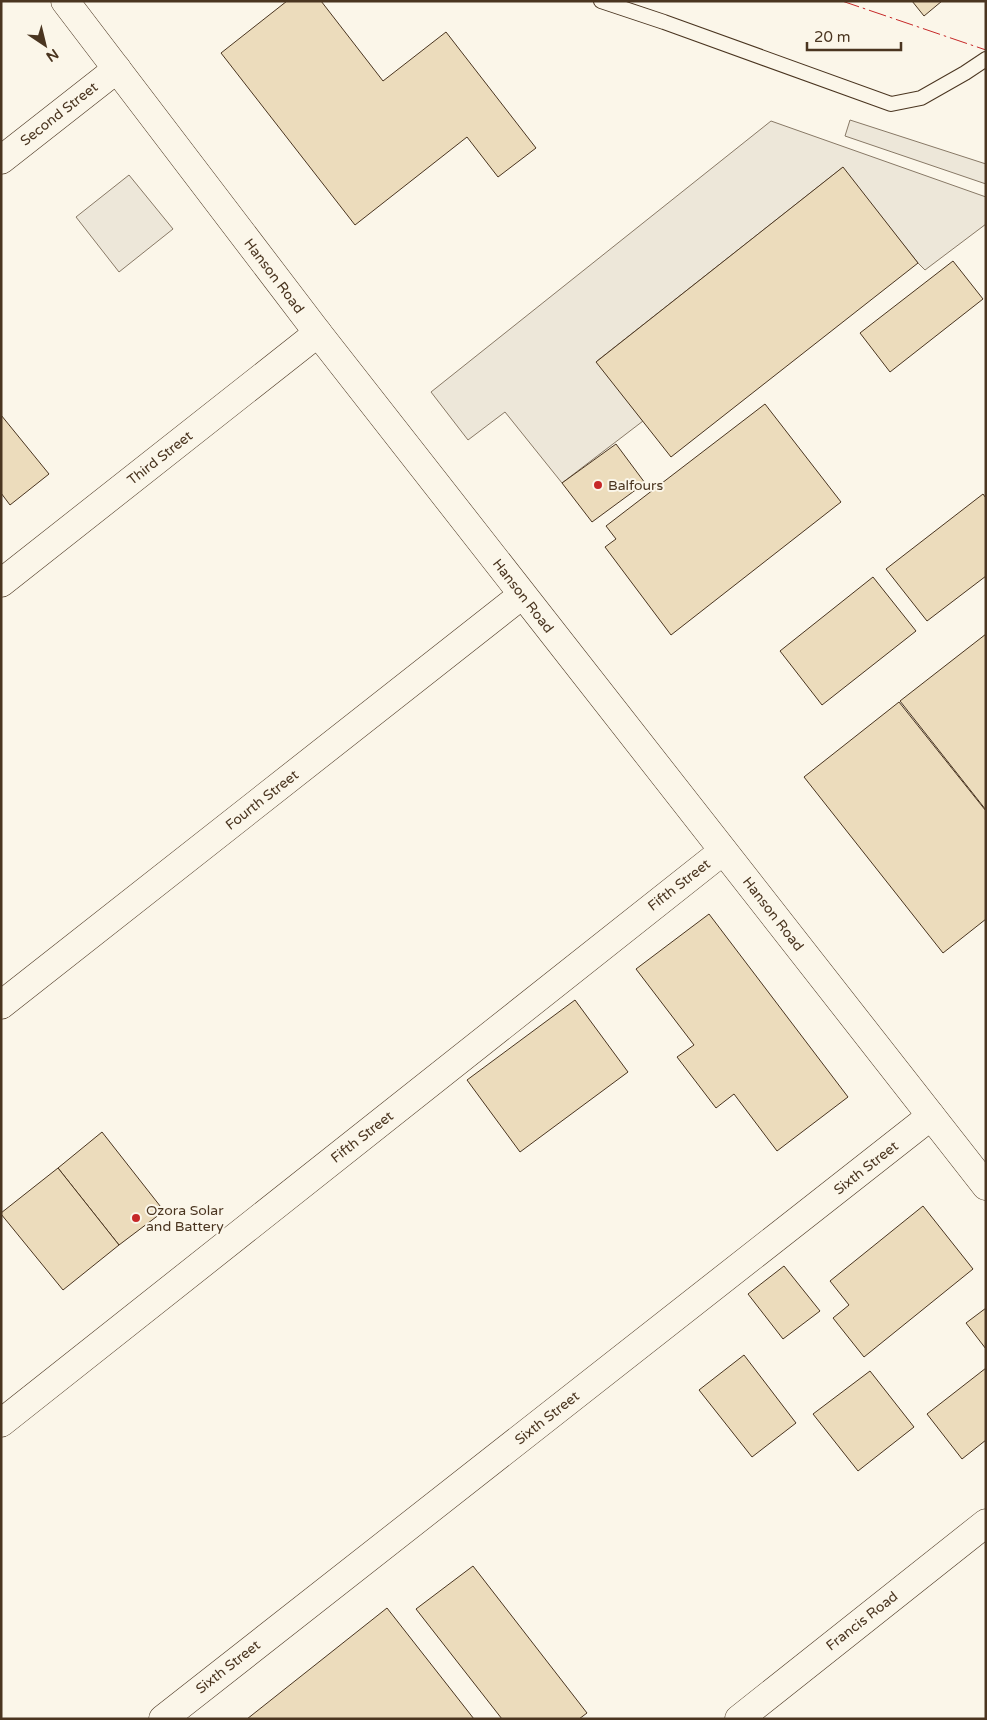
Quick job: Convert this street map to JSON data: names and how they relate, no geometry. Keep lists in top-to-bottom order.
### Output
{
  "streets": {
    "street": [
      "Second Street",
      "Hanson Road",
      "Third Street",
      "Fourth Street",
      "Fifth Street",
      "Sixth Street",
      "Francis Road"
    ]
  },
  "crossings": [
    ["Second Street", "Hanson Road"],
    ["Hanson Road", "Third Street"],
    ["Hanson Road", "Fourth Street"],
    ["Hanson Road", "Fifth Street"],
    ["Hanson Road", "Sixth Street"]
  ],
  "places": ["Balfours", "Ozora Solar and Battery"],
  "scale_bar": "20 m",
  "north": "bottom right"
}
